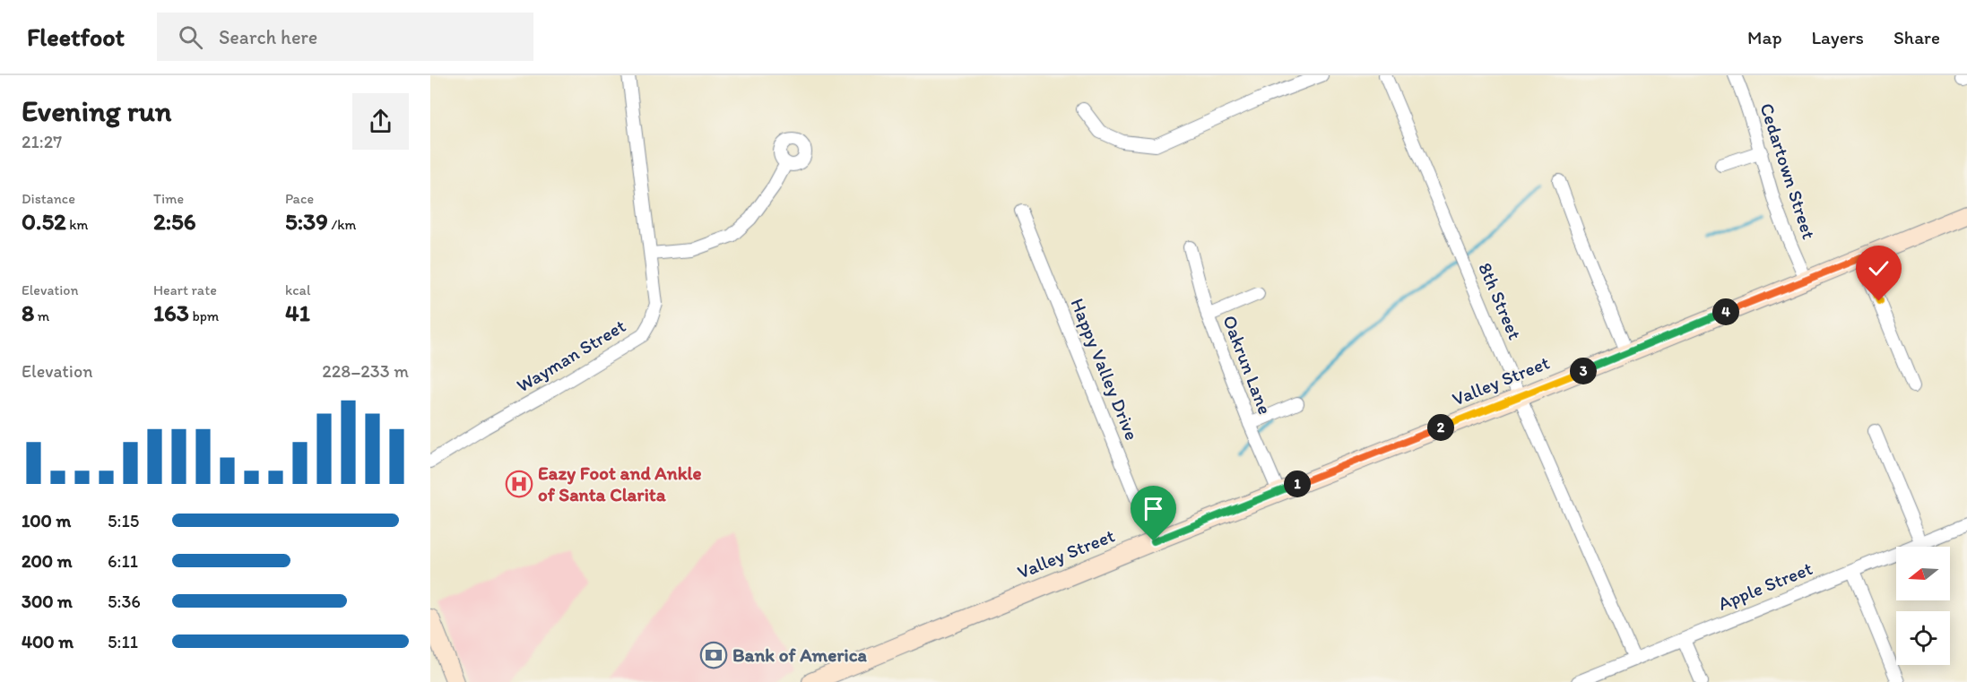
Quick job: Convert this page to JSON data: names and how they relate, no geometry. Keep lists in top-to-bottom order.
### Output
{
  "streets": {
    "street": [
      "Cedartown Street",
      "8th Street",
      "Wayman Street",
      "Oakrun Lane",
      "Happy Valley Drive",
      "Valley Street",
      "Apple Street"
    ]
  },
  "crossings": [
    ["Cedartown Street", "Valley Street"],
    ["8th Street", "Valley Street"],
    ["8th Street", "Apple Street"],
    ["Oakrun Lane", "Valley Street"],
    ["Happy Valley Drive", "Valley Street"]
  ],
  "places": {
    "hospital": ["Eazy Foot and Ankle of Santa Clarita"],
    "bank": ["Bank of America"]
  },
  "north": "left",
  "page": {
    "header": "Fleetfoot",
    "search": "Search here",
    "nav": ["Map", "Layers", "Share"],
    "heading": ["Evening run", "21:27"],
    "stats": [
      ["Distance", "0.52 km"],
      ["Time", "2:56"],
      ["Pace", "5:39 /km"],
      ["Elevation", "8 m"],
      ["Heart rate", "163 bpm"],
      ["kcal", "41"]
    ],
    "pins": [
      "4",
      "3",
      "2",
      "1"
    ],
    "chart": ["Elevation", "228–233 m"],
    "list": [
      {
        "name": "100 m",
        "note": "5:15"
      },
      {
        "name": "200 m",
        "note": "6:11"
      },
      {
        "name": "300 m",
        "note": "5:36"
      },
      {
        "name": "400 m",
        "note": "5:11"
      }
    ]
  }
}
